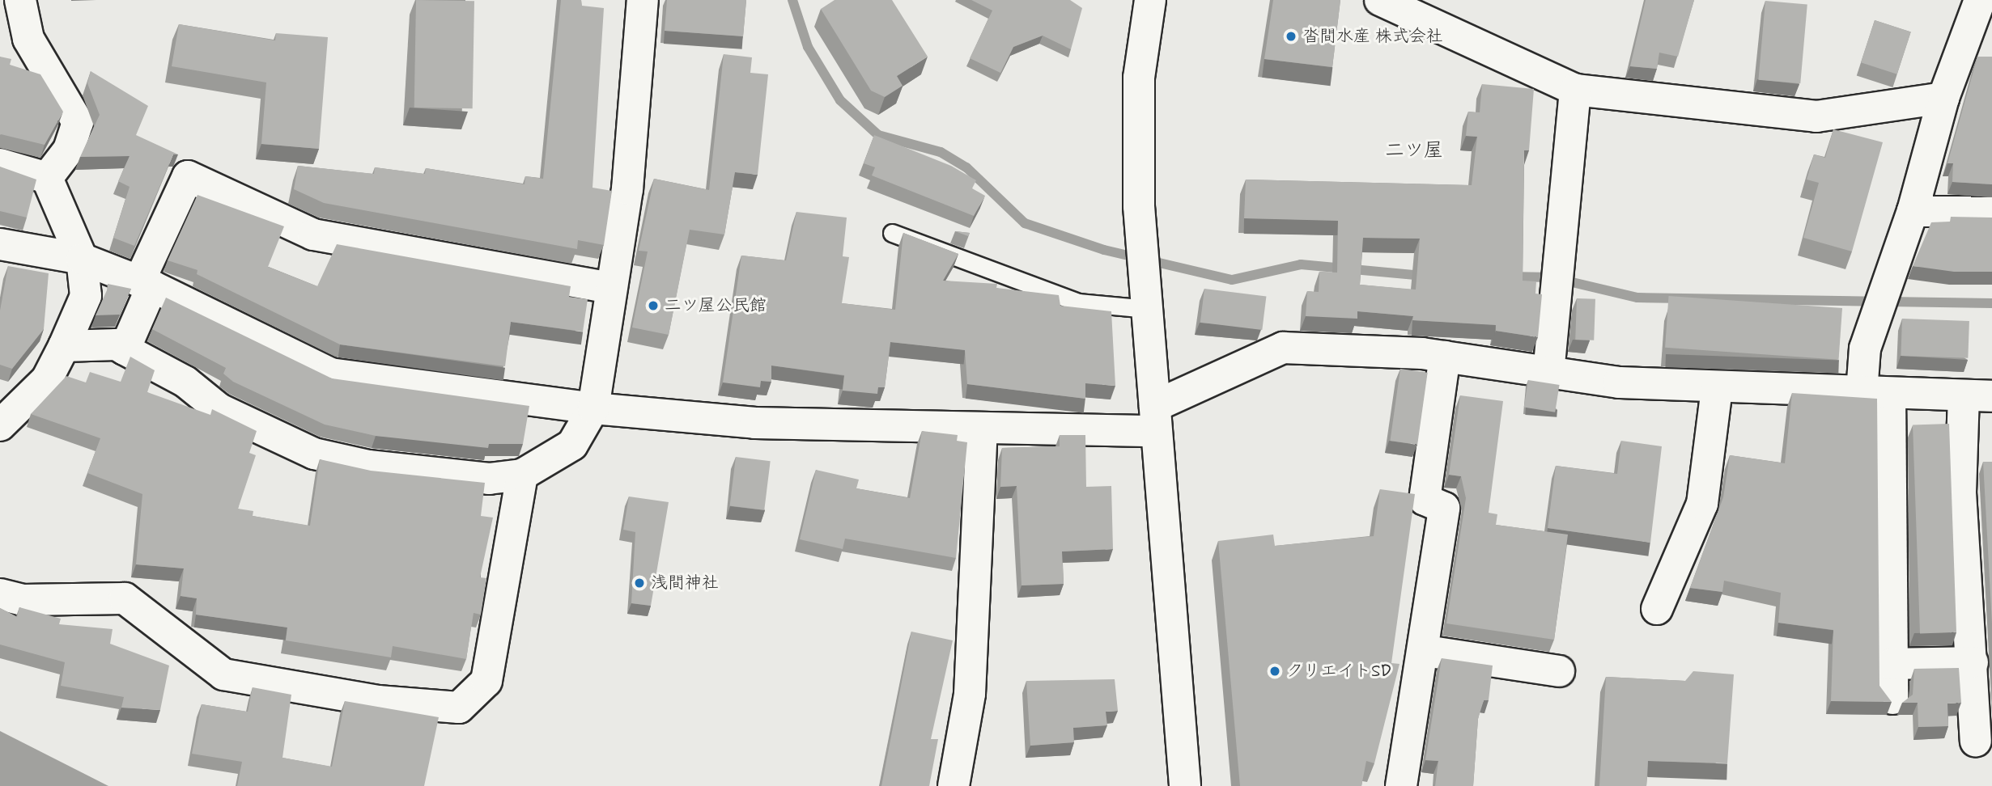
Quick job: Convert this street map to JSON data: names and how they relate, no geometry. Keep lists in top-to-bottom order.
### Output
{
  "districts": ["二ツ屋"],
  "places": [
    "沓間水産 株式会社",
    "二ツ屋公民館",
    "浅間神社",
    "クリエイトSD"
  ]
}
